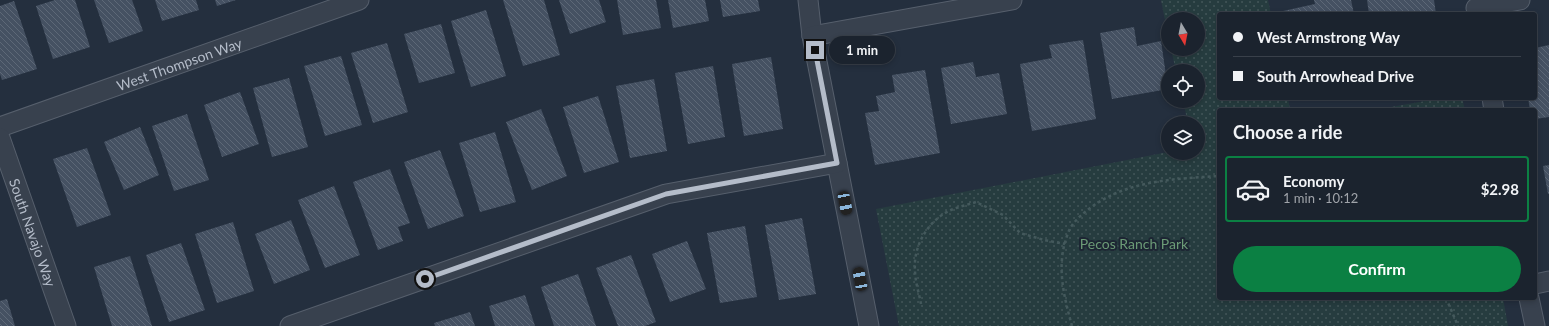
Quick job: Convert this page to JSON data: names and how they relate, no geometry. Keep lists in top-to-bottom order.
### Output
{
  "streets": {
    "street": ["West Thompson Way", "South Navajo Way"]
  },
  "parks": ["Pecos Ranch Park"],
  "north": "bottom",
  "page": {
    "banner": ["West Armstrong Way", "South Arrowhead Drive"],
    "bubble": "1 min",
    "heading": "Choose a ride",
    "list": [
      {
        "name": "Economy",
        "note": "1 min · 10:12",
        "value": "$2.98"
      }
    ],
    "buttons": "Confirm"
  }
}
